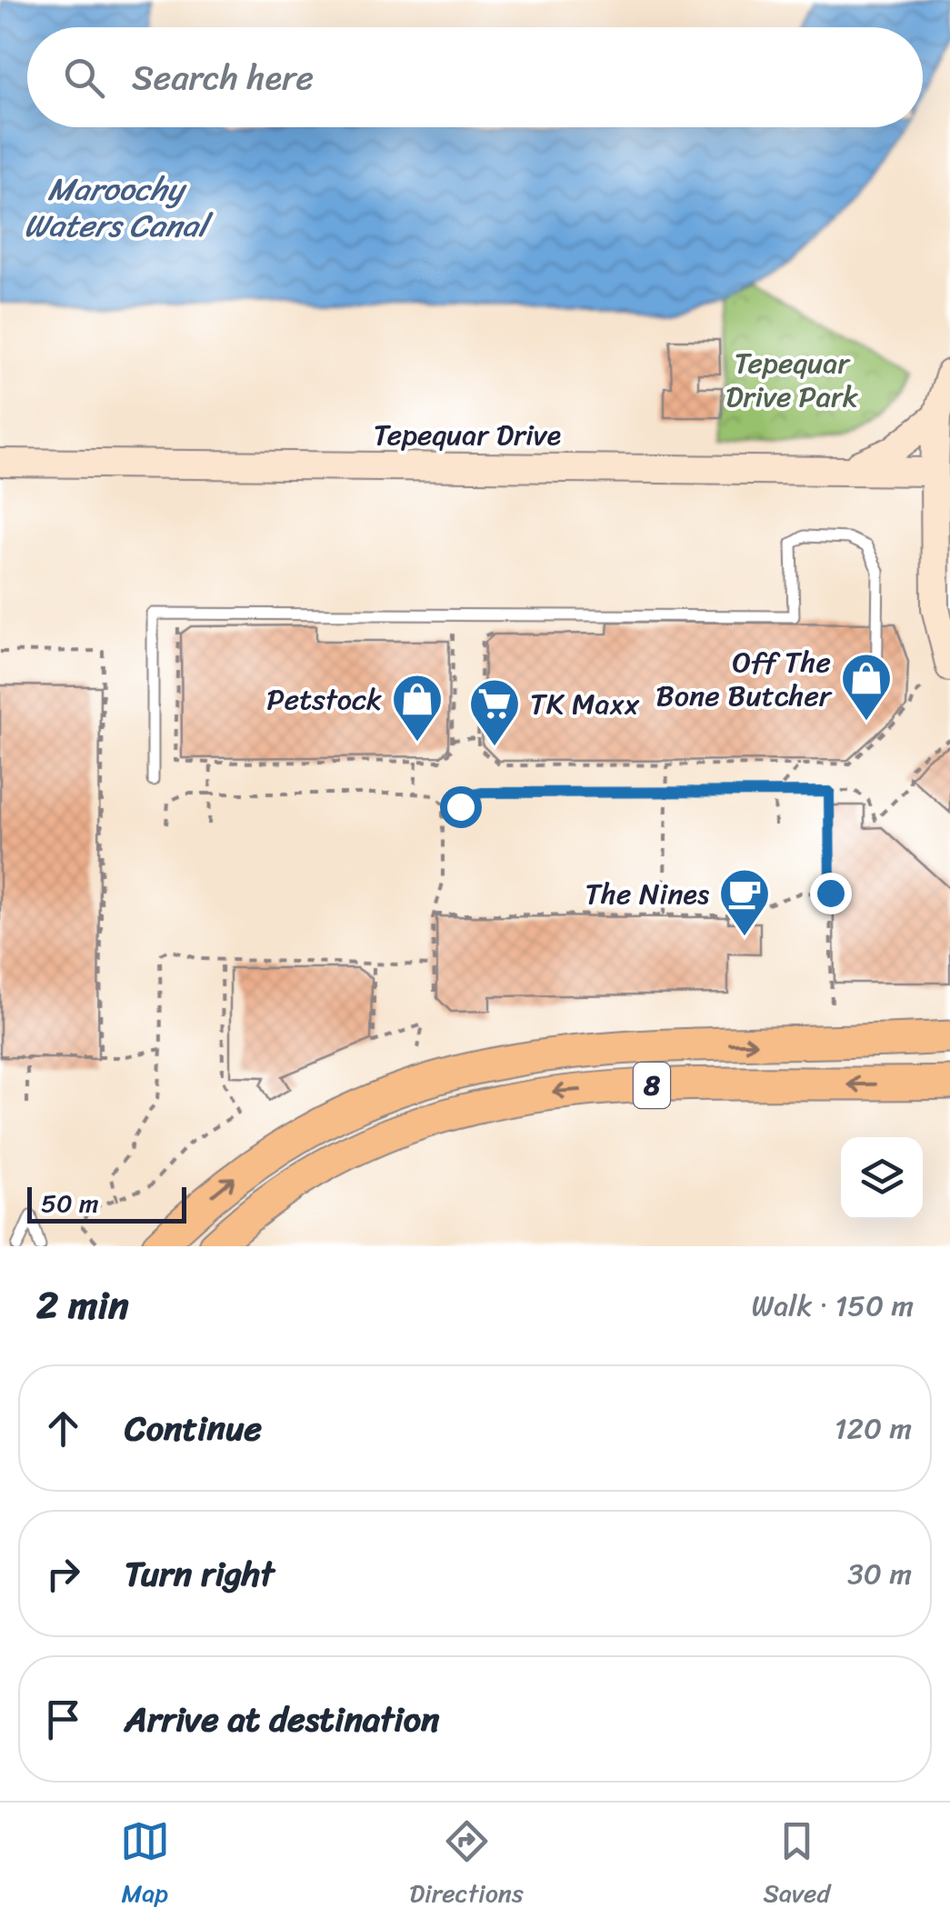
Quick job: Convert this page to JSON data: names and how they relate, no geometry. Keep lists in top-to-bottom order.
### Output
{
  "streets": {
    "main road": ["8"],
    "street": ["Tepequar Drive"]
  },
  "water": ["Maroochy Waters Canal"],
  "parks": ["Tepequar Drive Park"],
  "places": {
    "shop": ["Off The Bone Butcher", "Petstock"],
    "supermarket": ["TK Maxx"],
    "cafe": ["The Nines"]
  },
  "scale_bar": "50 m",
  "page": {
    "search": "Search here",
    "scale": "50 m",
    "heading": ["2 min", "Walk · 150 m"],
    "list": [
      ["Continue", "120 m"],
      ["Turn right", "30 m"],
      "Arrive at destination"
    ],
    "nav": ["Map", "Directions", "Saved"]
  }
}
